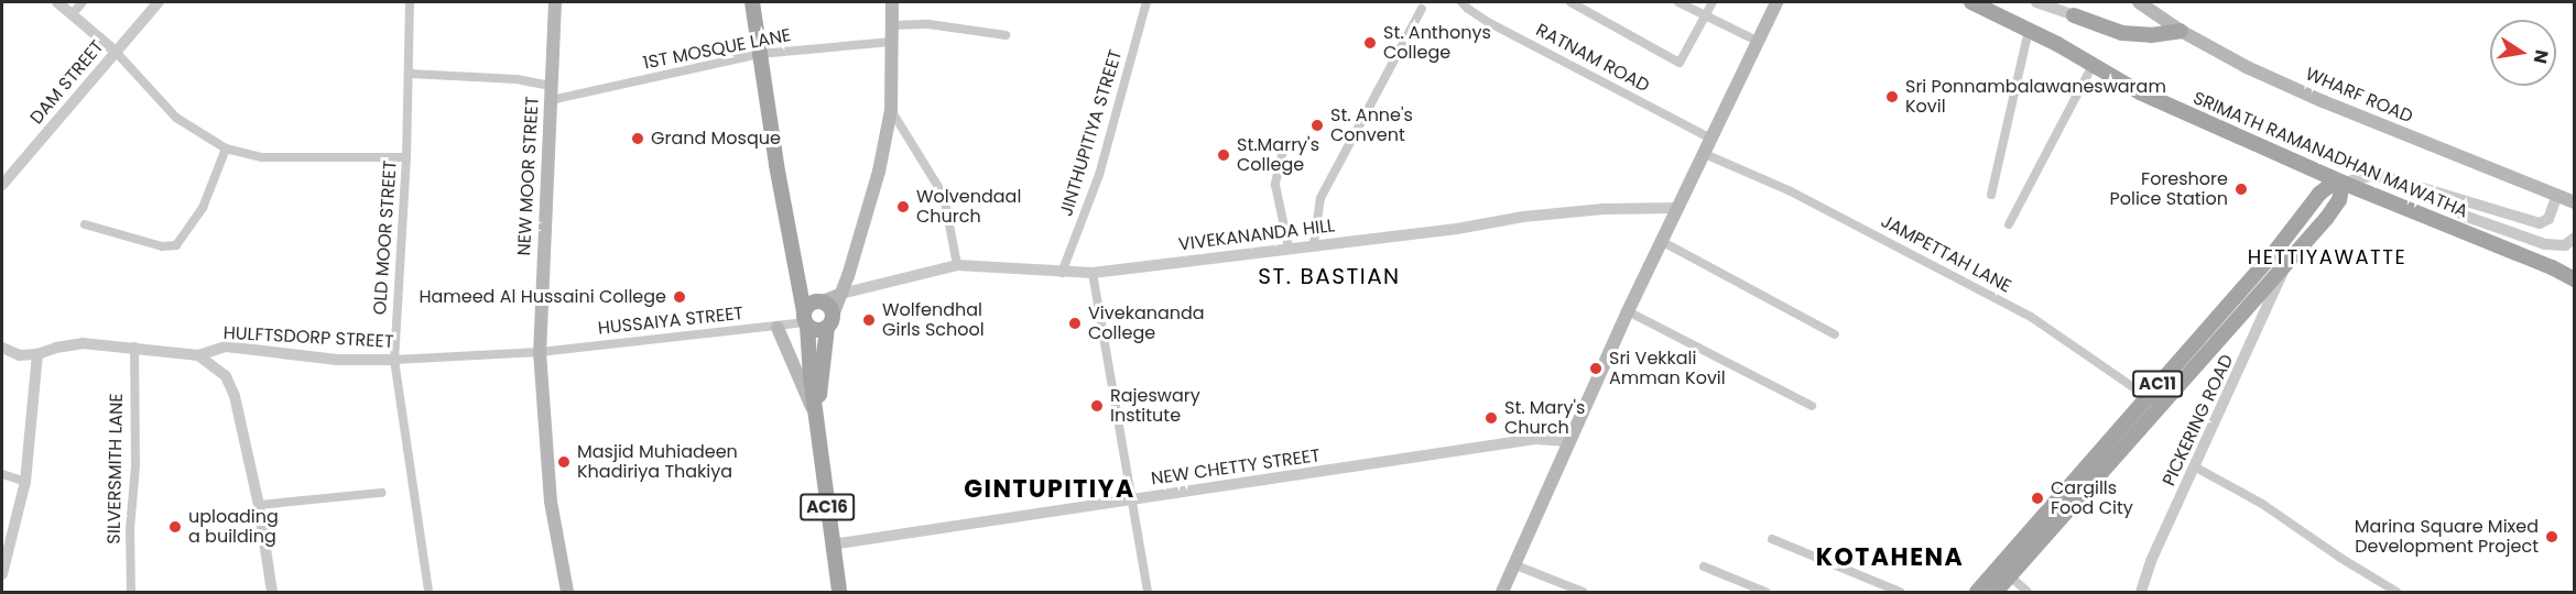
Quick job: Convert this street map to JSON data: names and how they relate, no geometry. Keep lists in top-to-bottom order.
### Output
{
  "streets": {
    "main road": [
      "WHARF ROAD",
      "SRIMATH RAMANADHAN MAWATHA",
      "NEW MOOR STREET",
      "AC11",
      "AC16"
    ],
    "street": [
      "1ST MOSQUE LANE",
      "RATNAM ROAD",
      "DAM STREET",
      "JINTHUPITIYA STREET",
      "VIVEKANANDA HILL",
      "OLD MOOR STREET",
      "JAMPETTAH LANE",
      "HUSSAIYA STREET",
      "HULFTSDORP STREET",
      "PICKERING ROAD",
      "NEW CHETTY STREET",
      "SILVERSMITH LANE"
    ]
  },
  "crossings": [
    ["1ST MOSQUE LANE", "NEW MOOR STREET"],
    ["JINTHUPITIYA STREET", "VIVEKANANDA HILL"],
    ["SRIMATH RAMANADHAN MAWATHA", "AC11"],
    ["NEW MOOR STREET", "HUSSAIYA STREET"],
    ["NEW MOOR STREET", "HULFTSDORP STREET"],
    ["OLD MOOR STREET", "HULFTSDORP STREET"],
    ["JAMPETTAH LANE", "AC11"],
    ["HUSSAIYA STREET", "HULFTSDORP STREET"],
    ["HUSSAIYA STREET", "AC16"],
    ["HULFTSDORP STREET", "SILVERSMITH LANE"],
    ["AC11", "PICKERING ROAD"],
    ["NEW CHETTY STREET", "AC16"]
  ],
  "districts": [
    "HETTIYAWATTE",
    "ST. BASTIAN",
    "GINTUPITIYA",
    "KOTAHENA"
  ],
  "places": [
    "St. Anthonys College",
    "Sri Ponnambalawaneswaram Kovil",
    "St. Anne's Convent",
    "Grand Mosque",
    "St.Marry's College",
    "Foreshore Police Station",
    "Wolvendaal Church",
    "Hameed Al Hussaini College",
    "Wolfendhal Girls School",
    "Vivekananda College",
    "Sri Vekkali Amman Kovil",
    "Rajeswary Institute",
    "St. Mary's Church",
    "Masjid Muhiadeen Khadiriya Thakiya",
    "Cargills Food City",
    "uploading a building",
    "Marina Square Mixed Development Project"
  ],
  "north": "right"
}
